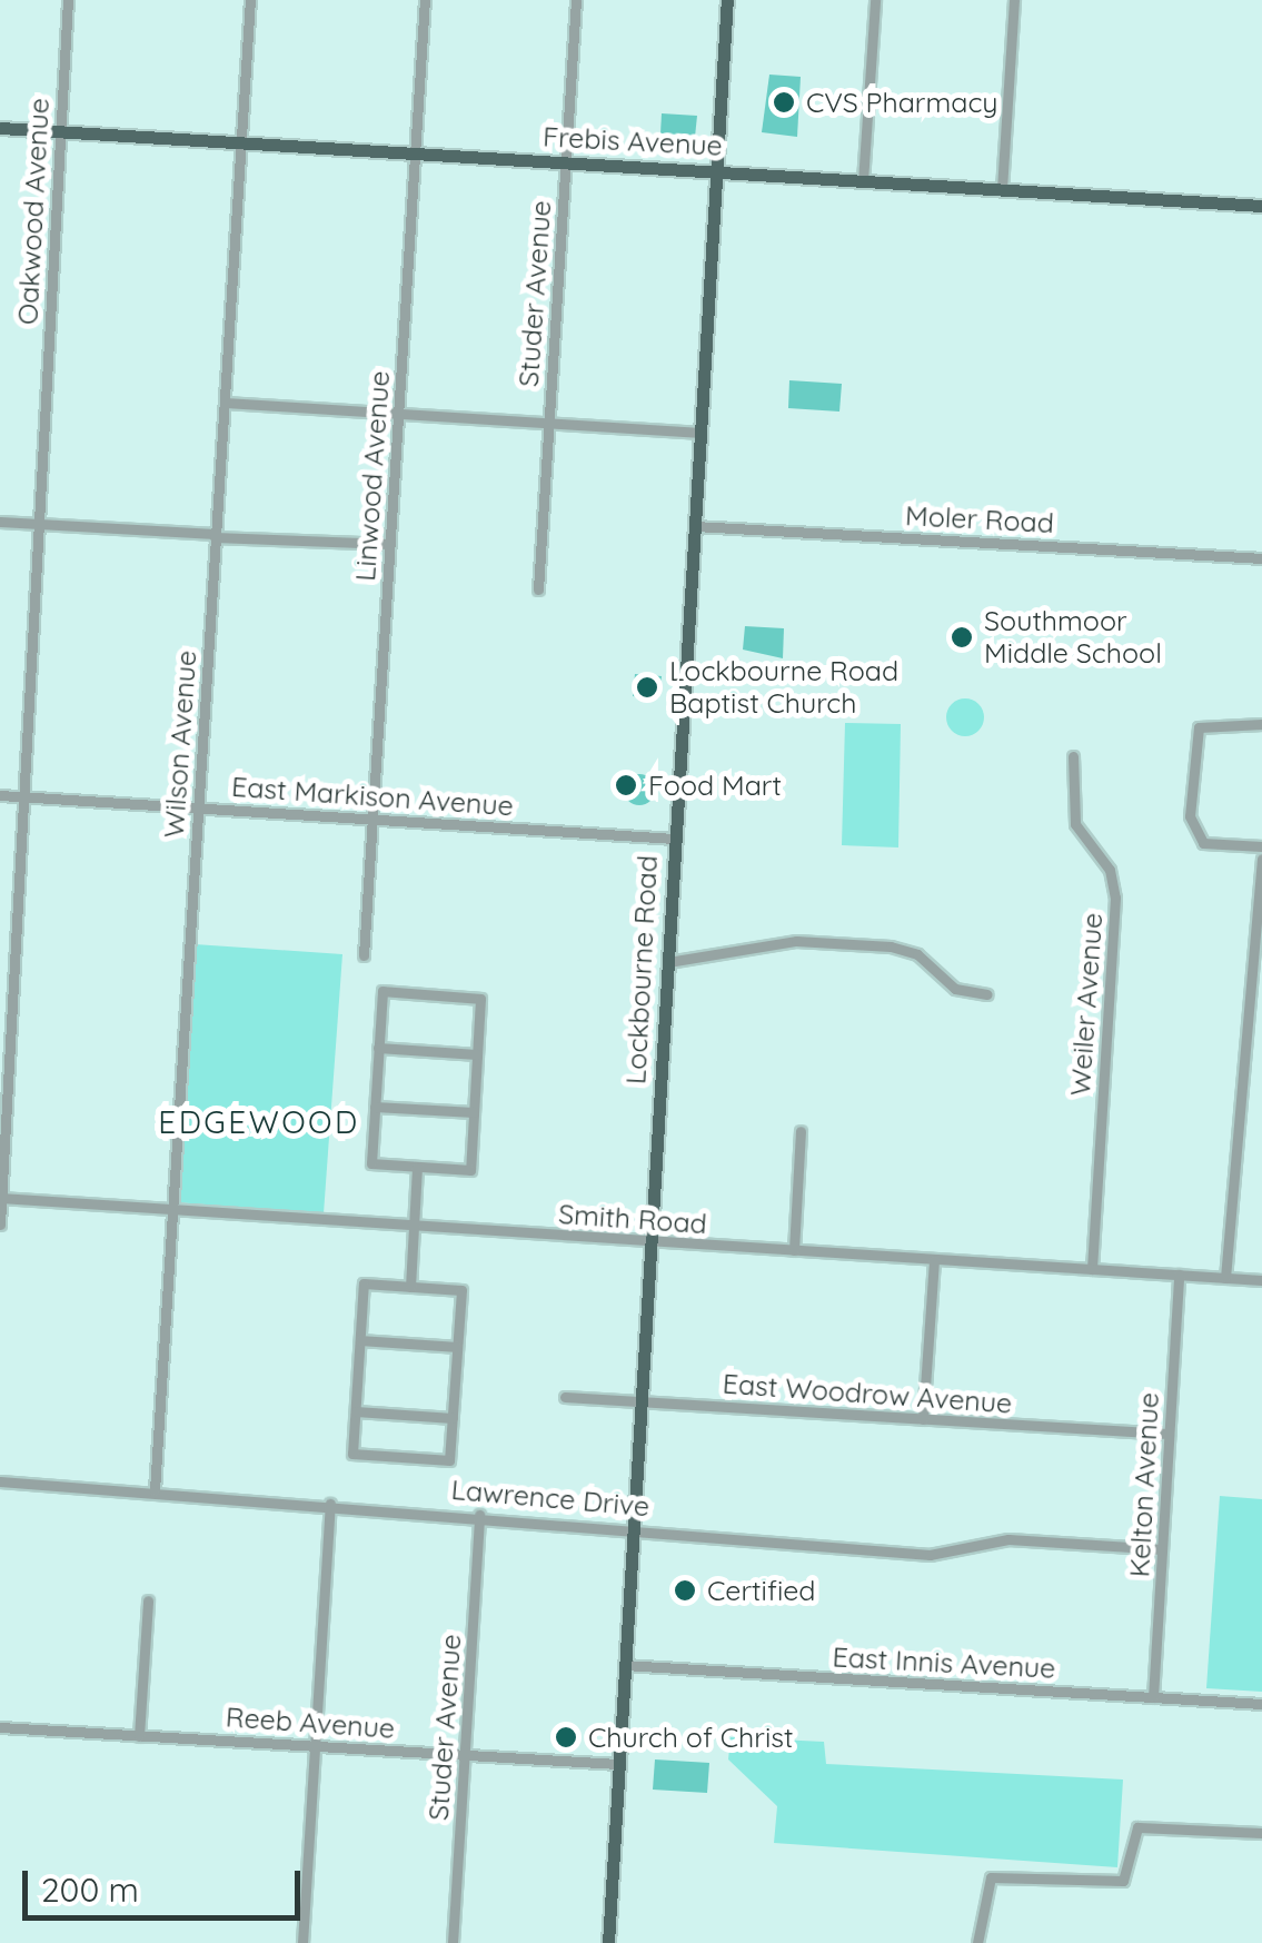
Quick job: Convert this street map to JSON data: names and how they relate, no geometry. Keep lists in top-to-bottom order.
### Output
{
  "streets": {
    "main road": ["Frebis Avenue", "Lockbourne Road"],
    "street": [
      "Oakwood Avenue",
      "Studer Avenue",
      "Linwood Avenue",
      "Moler Road",
      "Wilson Avenue",
      "East Markison Avenue",
      "Weiler Avenue",
      "Smith Road",
      "East Woodrow Avenue",
      "Kelton Avenue",
      "Lawrence Drive",
      "East Innis Avenue",
      "Reeb Avenue"
    ]
  },
  "crossings": [
    ["Frebis Avenue", "Oakwood Avenue"],
    ["Frebis Avenue", "Studer Avenue"],
    ["Frebis Avenue", "Linwood Avenue"],
    ["Frebis Avenue", "Wilson Avenue"],
    ["Frebis Avenue", "Lockbourne Road"],
    ["Oakwood Avenue", "East Markison Avenue"],
    ["Oakwood Avenue", "Smith Road"],
    ["Studer Avenue", "Lawrence Drive"],
    ["Studer Avenue", "Reeb Avenue"],
    ["Linwood Avenue", "East Markison Avenue"],
    ["Moler Road", "Lockbourne Road"],
    ["Wilson Avenue", "East Markison Avenue"],
    ["Wilson Avenue", "Smith Road"],
    ["Wilson Avenue", "Lawrence Drive"],
    ["East Markison Avenue", "Lockbourne Road"],
    ["Lockbourne Road", "Smith Road"],
    ["Lockbourne Road", "East Woodrow Avenue"],
    ["Lockbourne Road", "Lawrence Drive"],
    ["Lockbourne Road", "East Innis Avenue"],
    ["Lockbourne Road", "Reeb Avenue"],
    ["Weiler Avenue", "Smith Road"],
    ["Smith Road", "Kelton Avenue"],
    ["East Woodrow Avenue", "Kelton Avenue"],
    ["Kelton Avenue", "Lawrence Drive"],
    ["Kelton Avenue", "East Innis Avenue"]
  ],
  "districts": ["EDGEWOOD"],
  "places": [
    "CVS Pharmacy",
    "Southmoor Middle School",
    "Lockbourne Road Baptist Church",
    "Food Mart",
    "Certified",
    "Church of Christ"
  ],
  "scale_bar": "200 m"
}
